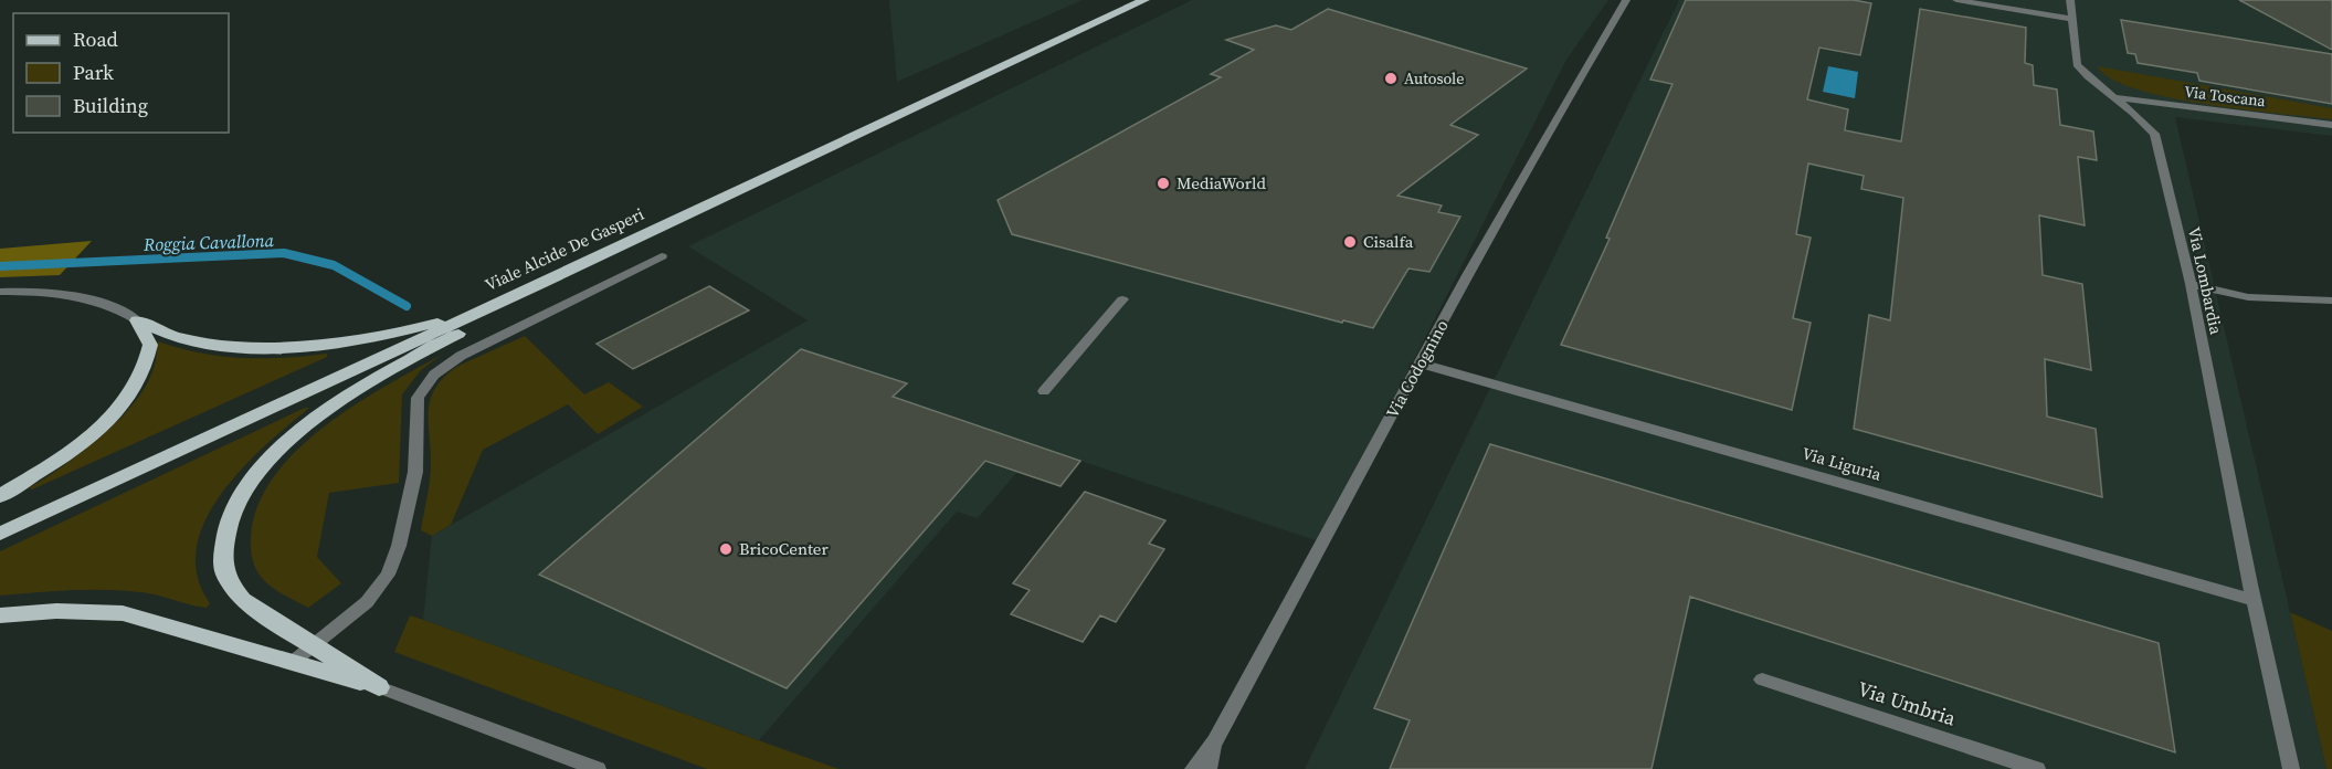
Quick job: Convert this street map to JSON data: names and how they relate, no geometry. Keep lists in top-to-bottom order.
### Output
{
  "streets": {
    "main road": ["Viale Alcide De Gasperi"],
    "street": [
      "Via Toscana",
      "Via Lombardia",
      "Via Codognino",
      "Via Liguria",
      "Via Umbria"
    ]
  },
  "crossings": [
    ["Via Toscana", "Via Lombardia"],
    ["Via Lombardia", "Via Liguria"],
    ["Via Codognino", "Via Liguria"]
  ],
  "water": ["Roggia Cavallona"],
  "places": [
    "Autosole",
    "MediaWorld",
    "Cisalfa",
    "BricoCenter"
  ],
  "legend": ["Road", "Park", "Building"]
}
